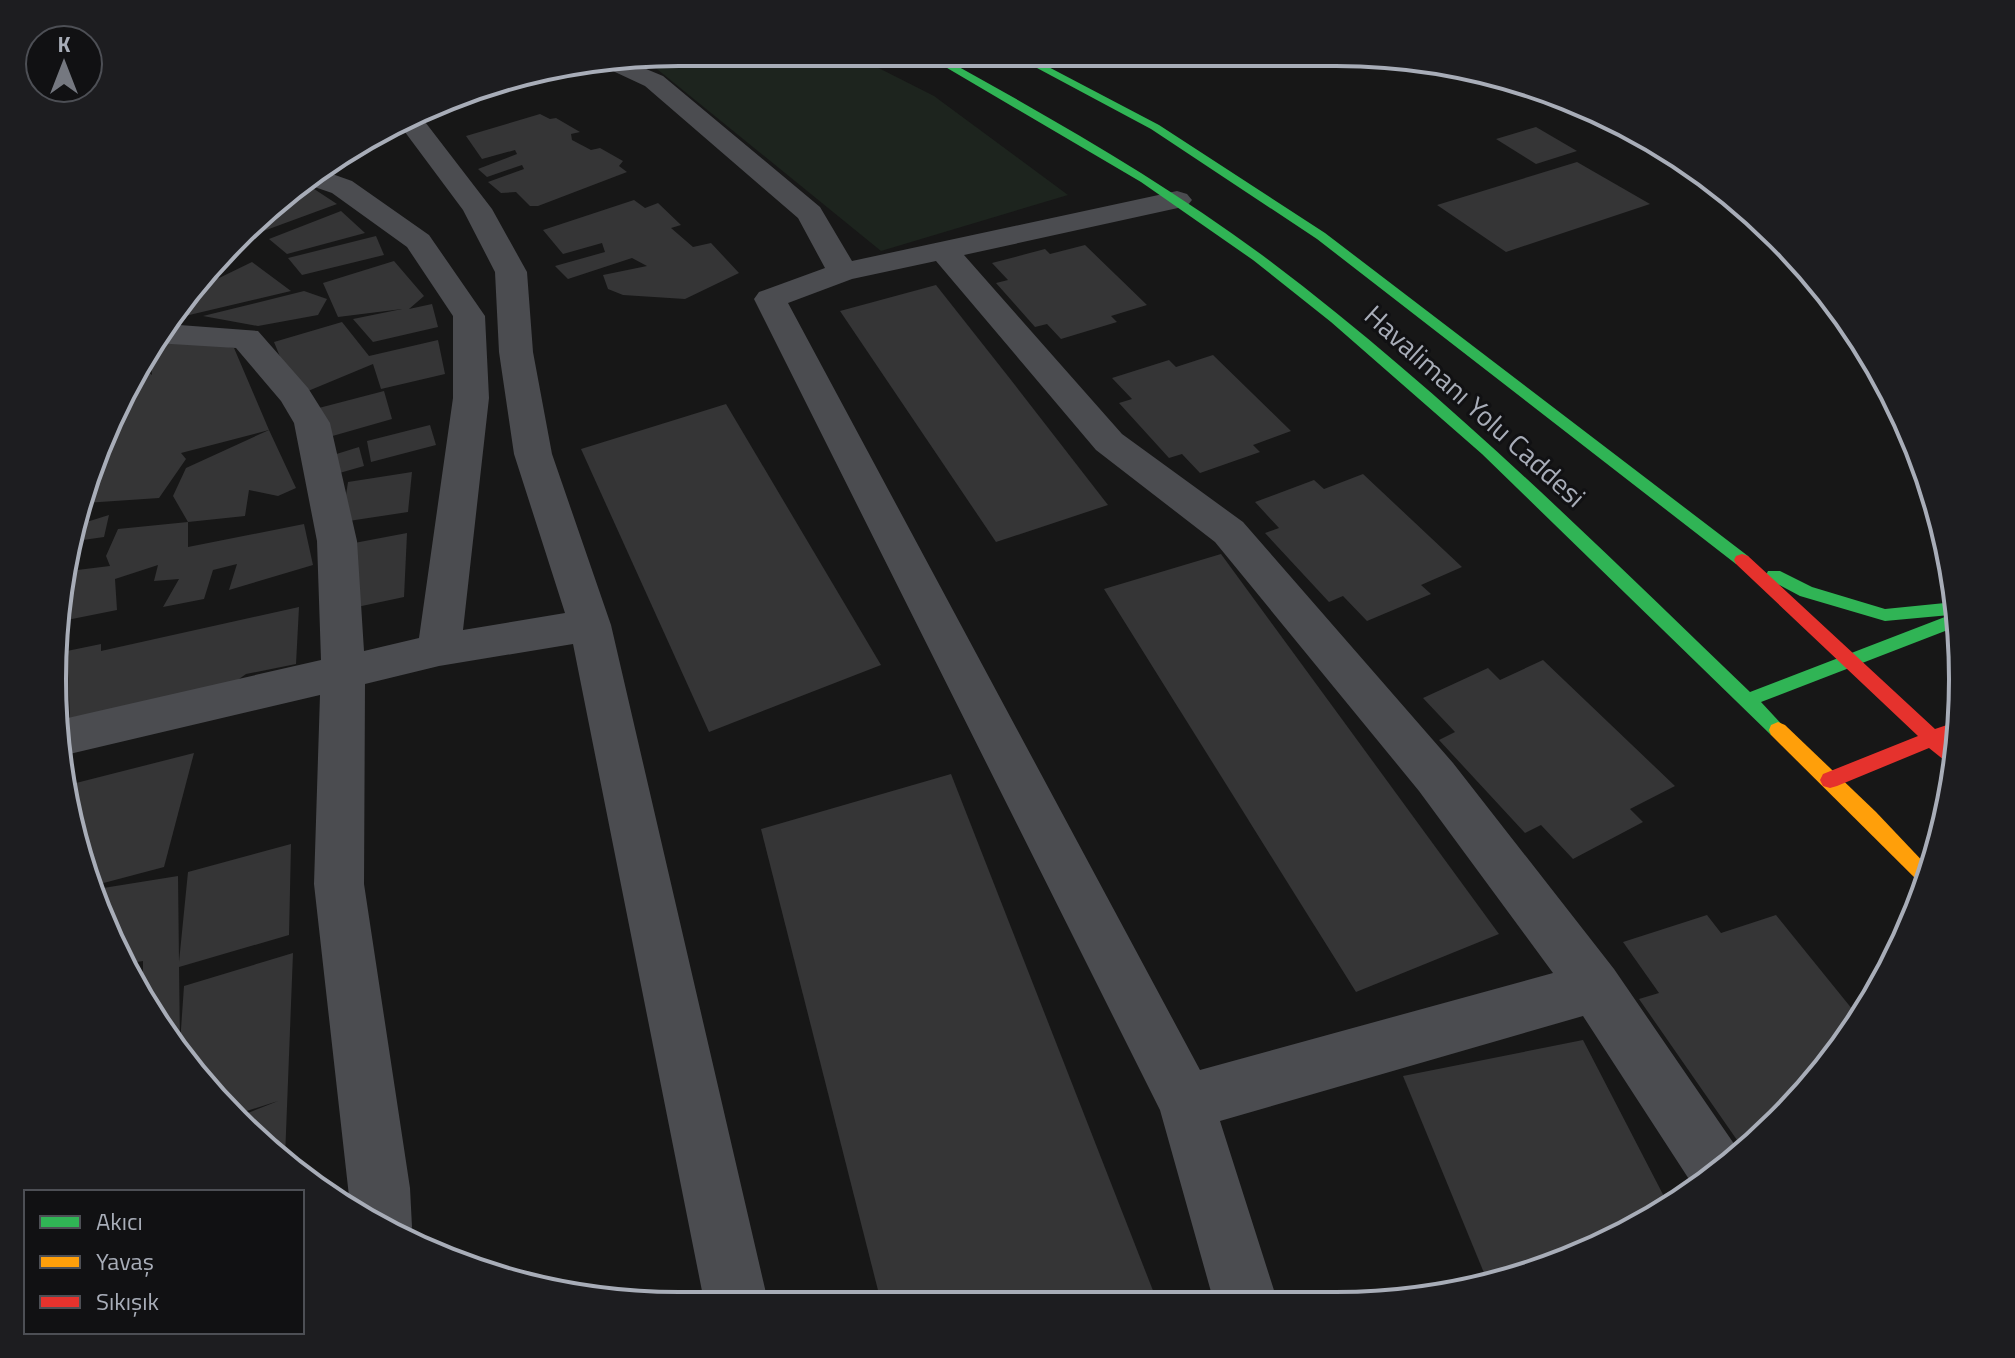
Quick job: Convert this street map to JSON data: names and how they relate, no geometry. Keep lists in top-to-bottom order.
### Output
{
  "streets": {
    "main road": ["Havalimanı Yolu Caddesi"]
  },
  "legend": ["Akıcı", "Yavaş", "Sıkışık"],
  "north": "top"
}
